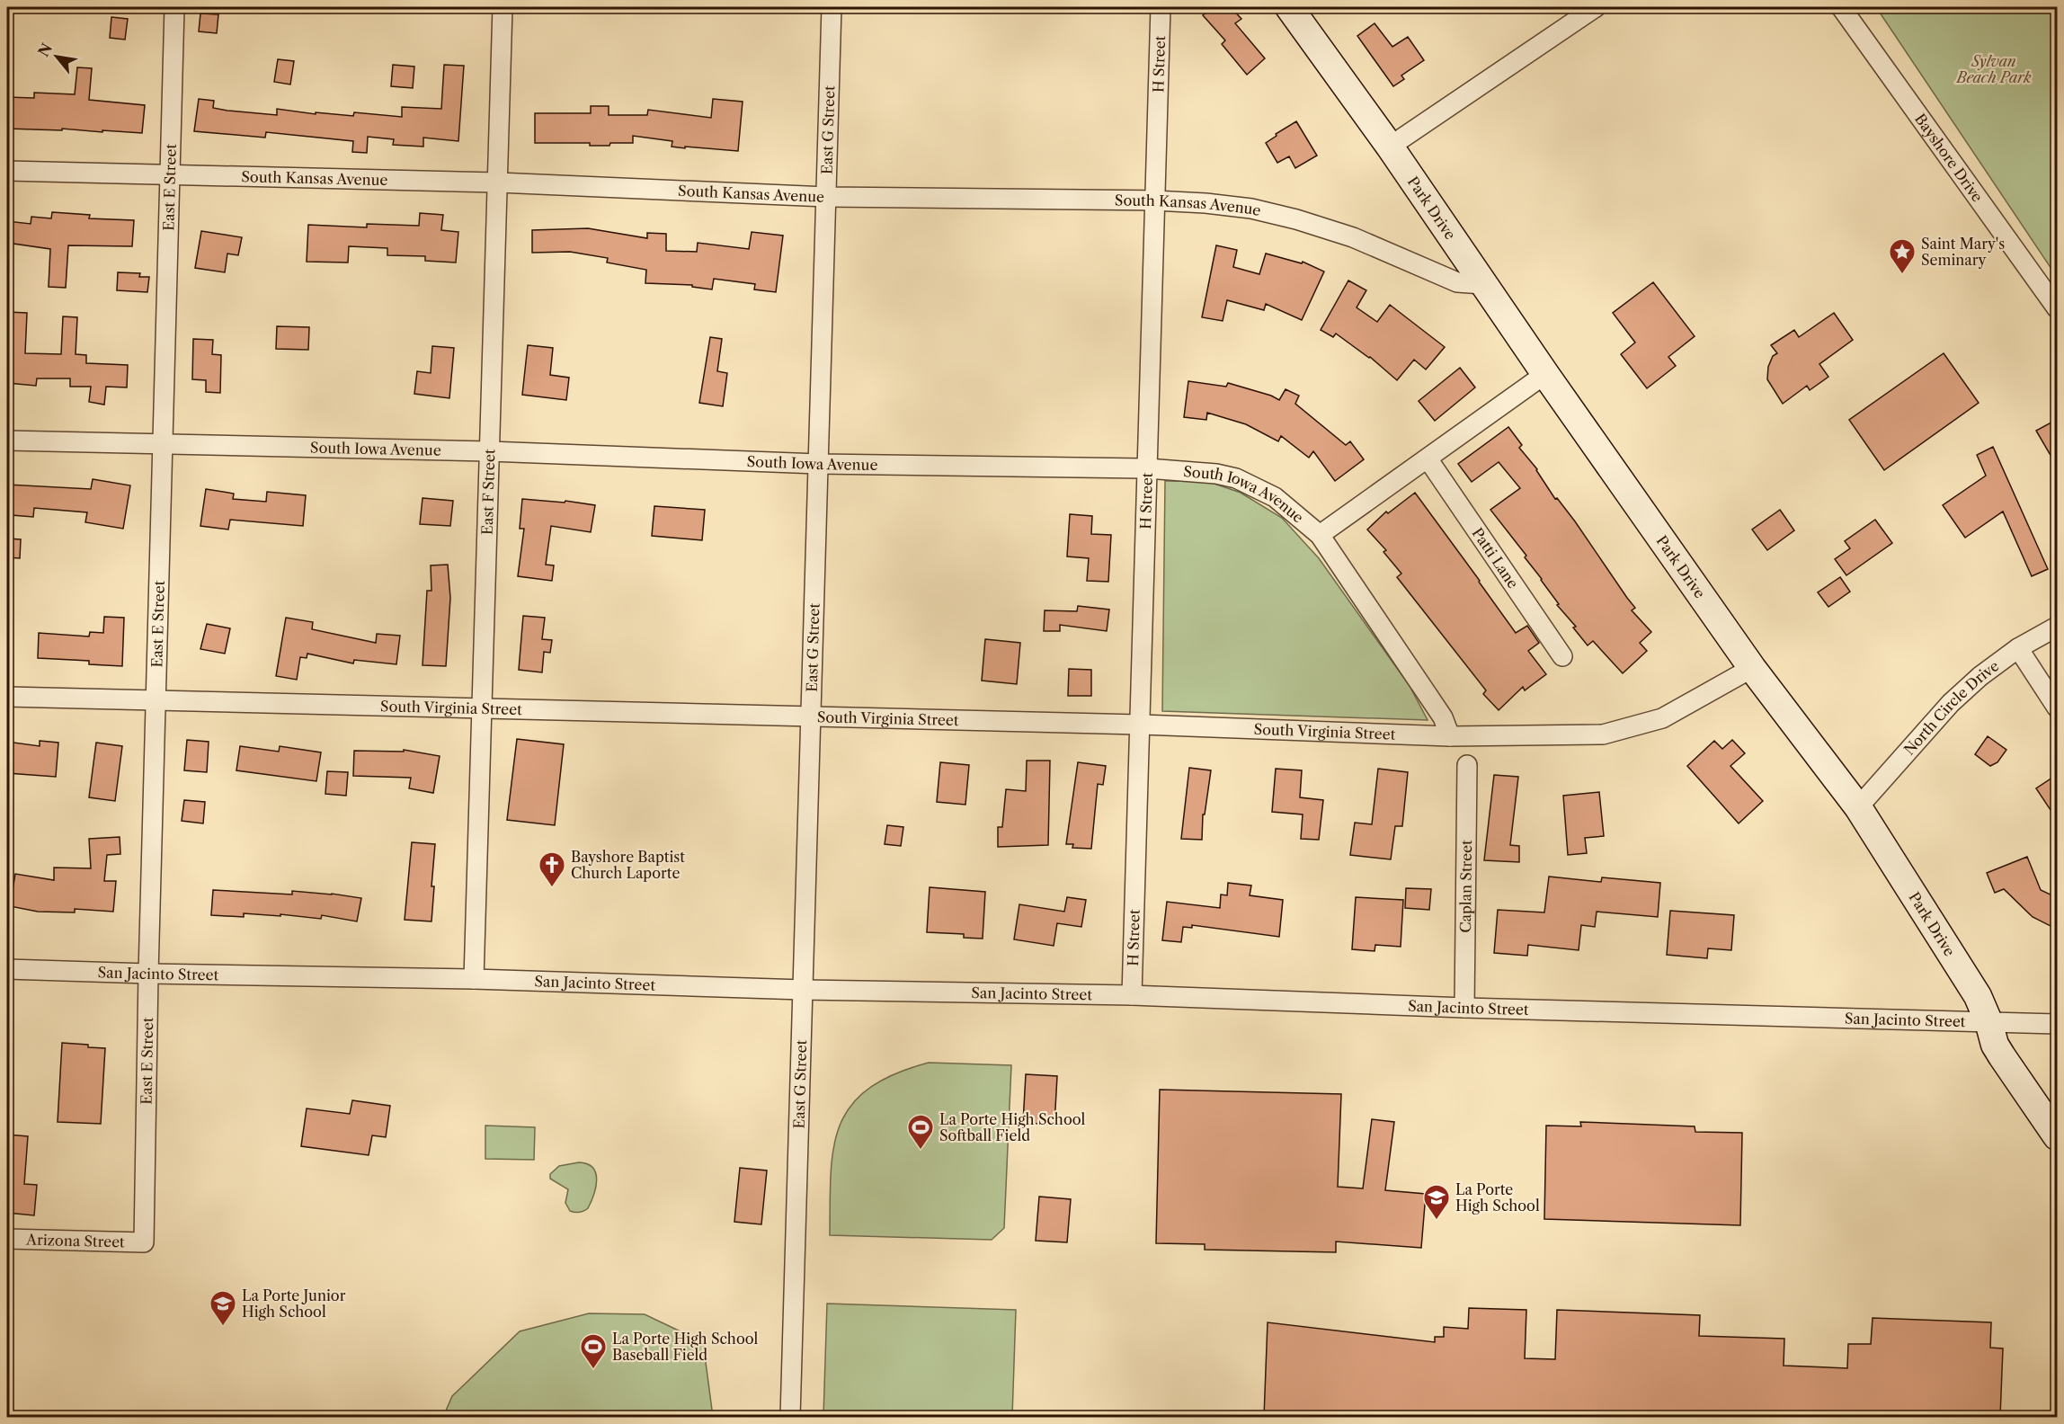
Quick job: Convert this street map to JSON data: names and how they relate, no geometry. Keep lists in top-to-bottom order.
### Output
{
  "streets": {
    "street": [
      "H Street",
      "East G Street",
      "Bayshore Drive",
      "South Kansas Avenue",
      "East E Street",
      "Park Drive",
      "South Iowa Avenue",
      "East F Street",
      "Patti Lane",
      "South Virginia Street",
      "North Circle Drive",
      "Caplan Street",
      "San Jacinto Street",
      "Arizona Street"
    ]
  },
  "crossings": [
    ["H Street", "South Kansas Avenue"],
    ["H Street", "South Iowa Avenue"],
    ["H Street", "South Virginia Street"],
    ["H Street", "San Jacinto Street"],
    ["East G Street", "South Kansas Avenue"],
    ["East G Street", "South Iowa Avenue"],
    ["East G Street", "South Virginia Street"],
    ["East G Street", "San Jacinto Street"],
    ["South Kansas Avenue", "East E Street"],
    ["South Kansas Avenue", "Park Drive"],
    ["South Kansas Avenue", "East F Street"],
    ["East E Street", "South Iowa Avenue"],
    ["East E Street", "South Virginia Street"],
    ["East E Street", "San Jacinto Street"],
    ["East E Street", "Arizona Street"],
    ["Park Drive", "South Iowa Avenue"],
    ["Park Drive", "South Virginia Street"],
    ["Park Drive", "North Circle Drive"],
    ["Park Drive", "San Jacinto Street"],
    ["South Iowa Avenue", "East F Street"],
    ["South Iowa Avenue", "Patti Lane"],
    ["East F Street", "South Virginia Street"],
    ["East F Street", "San Jacinto Street"],
    ["Caplan Street", "San Jacinto Street"]
  ],
  "parks": ["Sylvan Beach Park"],
  "places": {
    "place": ["Saint Mary's Seminary"],
    "church": ["Bayshore Baptist Church Laporte"],
    "sports": ["La Porte High School Softball Field", "La Porte High School Baseball Field"],
    "school or university": ["La Porte High School", "La Porte Junior High School"]
  },
  "north": "top left"
}
